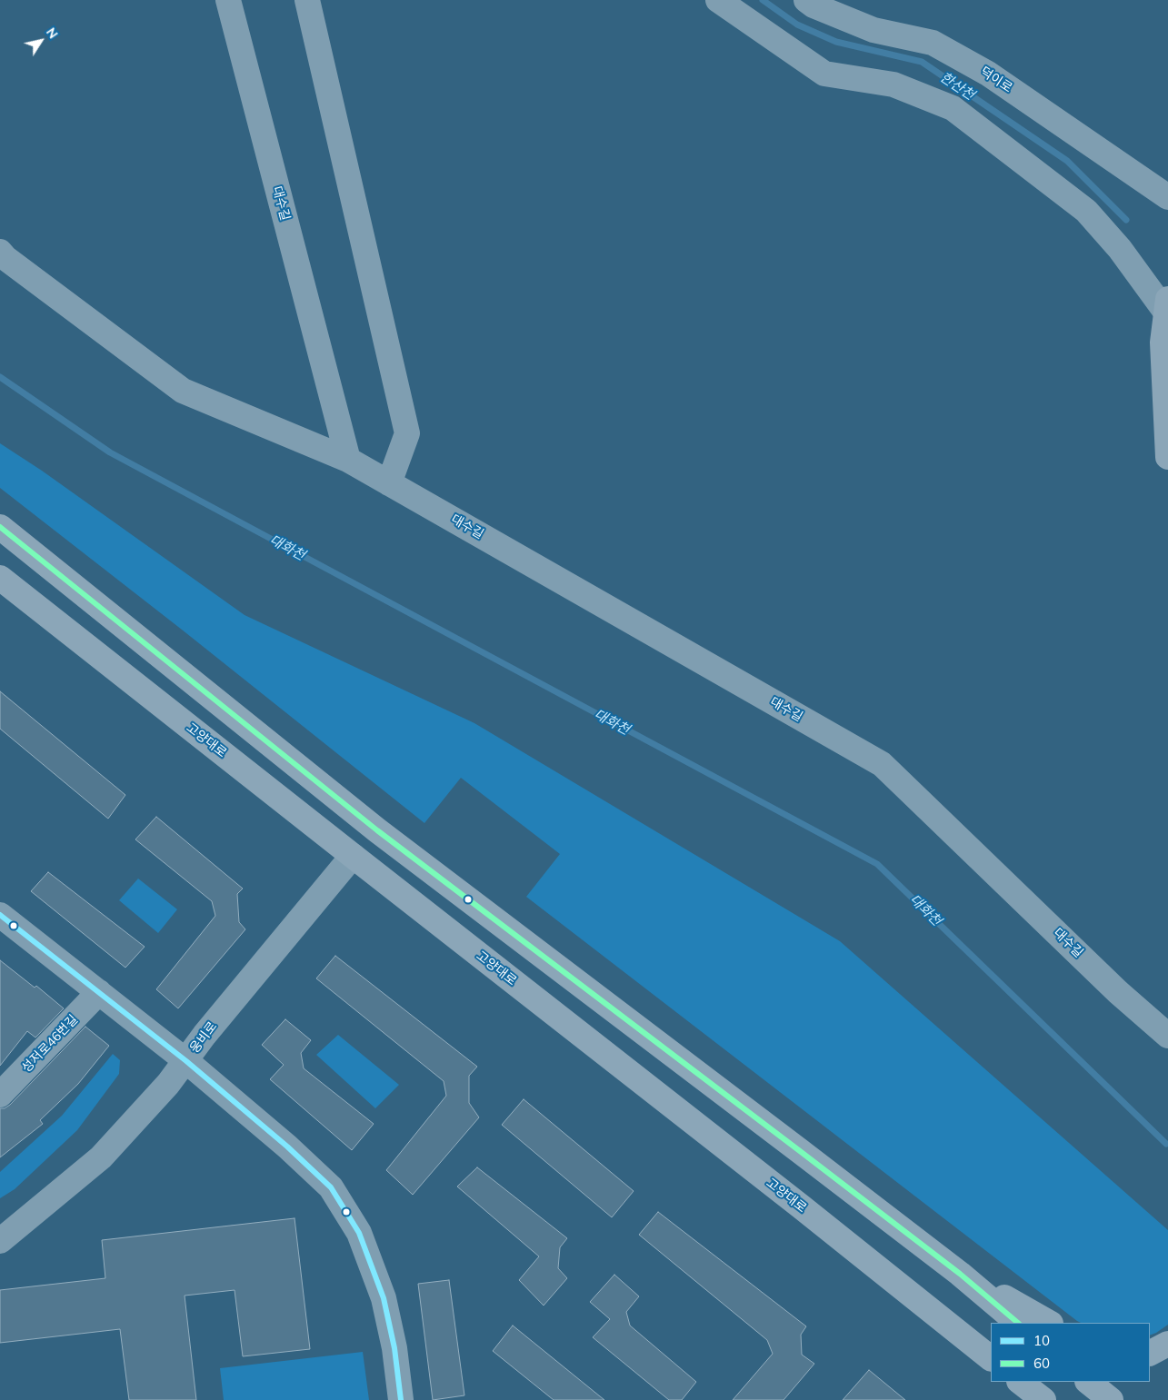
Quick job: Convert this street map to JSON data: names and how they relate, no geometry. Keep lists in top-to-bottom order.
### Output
{
  "streets": {
    "main road": ["고양대로"],
    "street": [
      "덕이로",
      "대수길",
      "웅비로",
      "성저로46번길"
    ]
  },
  "crossings": [
    ["고양대로", "웅비로"]
  ],
  "water": ["한산천", "대화천"],
  "lines": ["transit line 60", "transit line 10"],
  "legend": ["10", "60"],
  "north": "top right"
}
